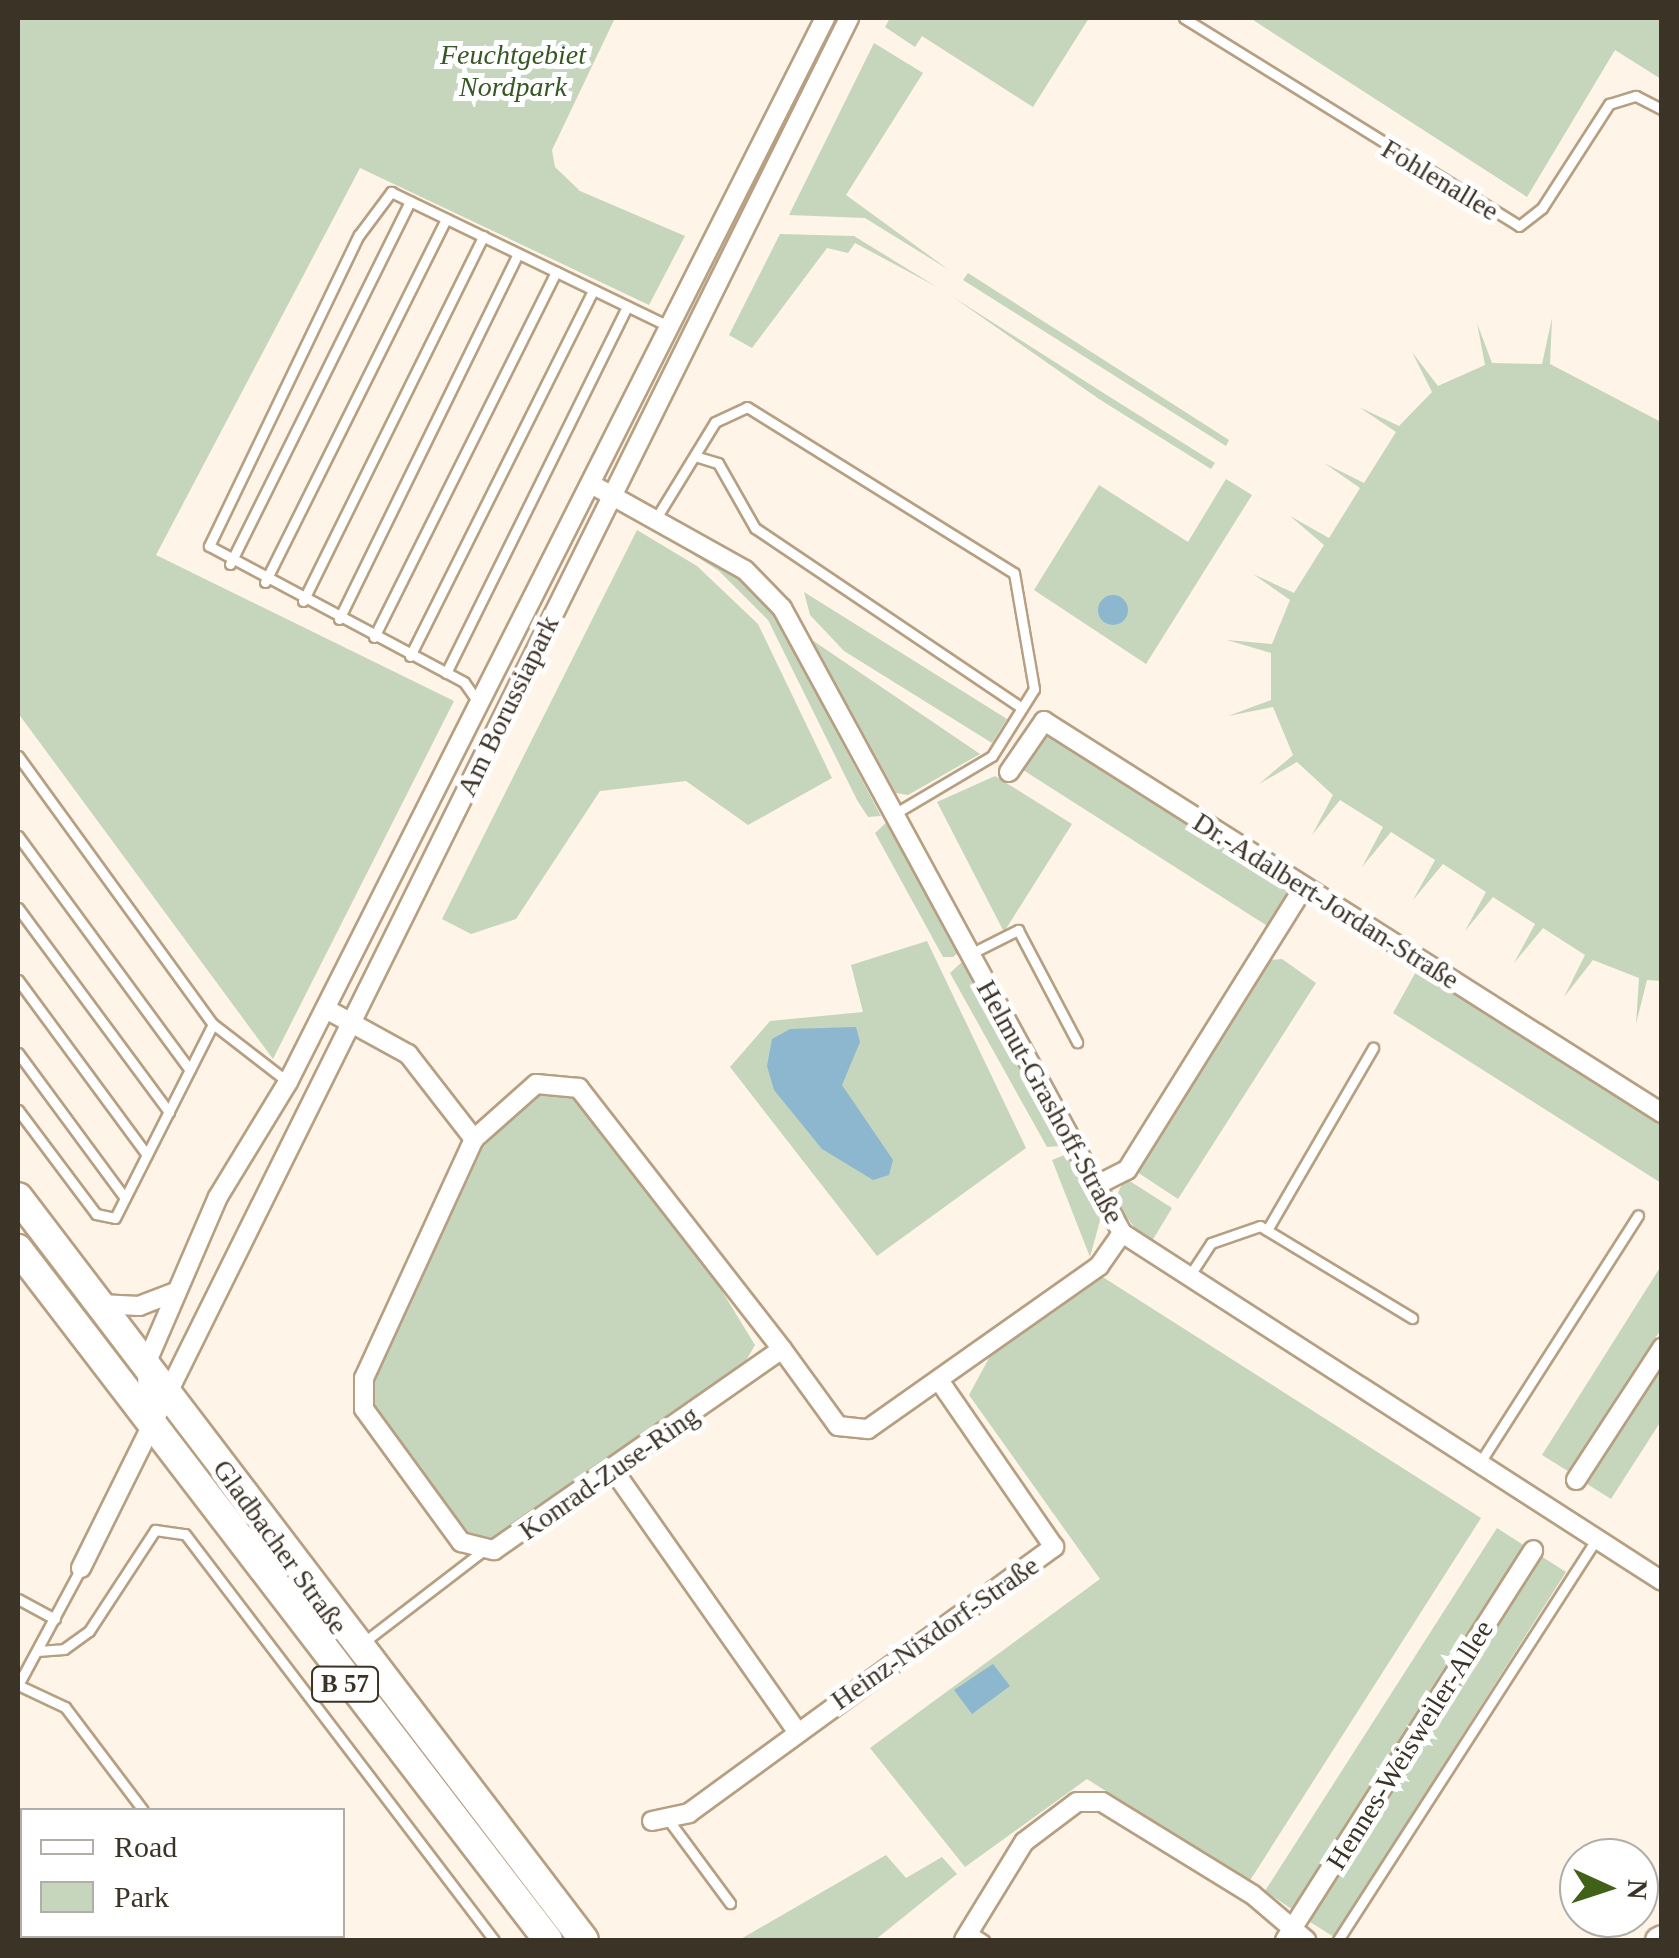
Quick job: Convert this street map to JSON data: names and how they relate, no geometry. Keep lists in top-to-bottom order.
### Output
{
  "streets": {
    "main road": ["Gladbacher Straße", "B 57"],
    "street": [
      "Am Borussiapark",
      "Dr.-Adalbert-Jordan-Straße",
      "Helmut-Grashoff-Straße",
      "Konrad-Zuse-Ring",
      "Heinz-Nixdorf-Straße",
      "Hennes-Weisweiler-Allee"
    ],
    "lane": ["Fohlenallee"]
  },
  "crossings": [
    ["Am Borussiapark", "Helmut-Grashoff-Straße"],
    ["Am Borussiapark", "Gladbacher Straße"],
    ["Helmut-Grashoff-Straße", "Konrad-Zuse-Ring"],
    ["Konrad-Zuse-Ring", "Heinz-Nixdorf-Straße"]
  ],
  "parks": ["Feuchtgebiet Nordpark"],
  "legend": ["Road", "Park"],
  "north": "right"
}
